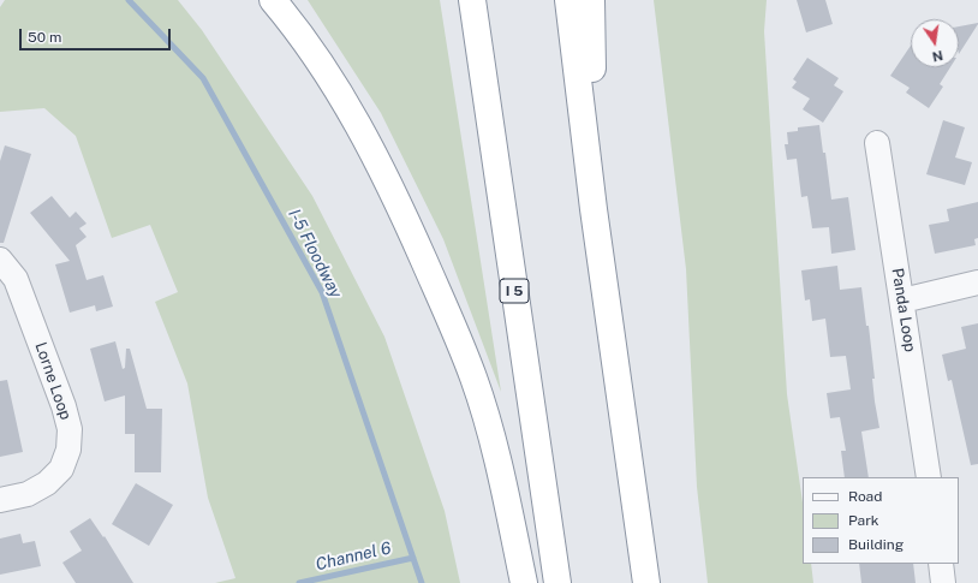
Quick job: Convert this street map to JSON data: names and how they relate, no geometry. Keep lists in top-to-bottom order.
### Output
{
  "streets": {
    "highway": ["I 5"],
    "street": ["Panda Loop", "Lorne Loop"]
  },
  "water": ["I-5 Floodway", "Channel 6"],
  "legend": ["Road", "Park", "Building"],
  "scale_bar": "50 m",
  "north": "bottom"
}
